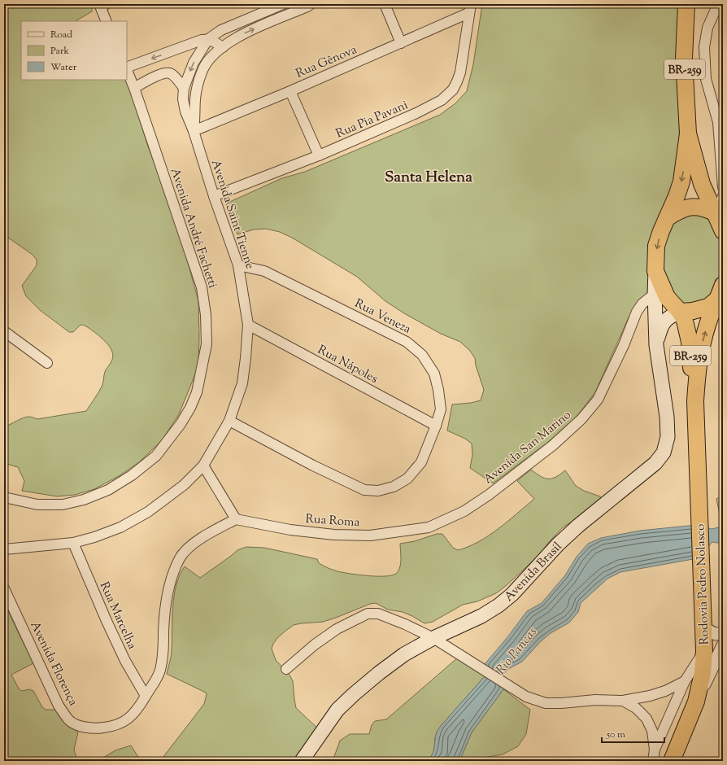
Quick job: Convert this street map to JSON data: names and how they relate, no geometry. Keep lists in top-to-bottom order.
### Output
{
  "streets": {
    "highway": ["BR-259", "Rodovia Pedro Nolasco"],
    "main road": ["Avenida Brasil"],
    "street": [
      "Rua Gênova",
      "Rua Pia Pavani",
      "Avenida Saint Tienne",
      "Avenida André Fachetti",
      "Rua Veneza",
      "Rua Nápoles",
      "Avenida San Marino",
      "Rua Roma",
      "Rua Marcelha",
      "Avenida Florença"
    ]
  },
  "crossings": [
    ["Rua Gênova", "Rua Pia Pavani"],
    ["Rua Gênova", "Avenida Saint Tienne"],
    ["BR-259", "Rodovia Pedro Nolasco"],
    ["Rua Pia Pavani", "Avenida Saint Tienne"],
    ["Avenida Saint Tienne", "Rua Veneza"],
    ["Avenida Saint Tienne", "Rua Nápoles"],
    ["Avenida Saint Tienne", "Rua Marcelha"],
    ["Rua Veneza", "Rua Nápoles"],
    ["Avenida San Marino", "Rua Roma"],
    ["Avenida San Marino", "Avenida Brasil"],
    ["Rua Roma", "Avenida Florença"],
    ["Avenida Brasil", "Rodovia Pedro Nolasco"],
    ["Rua Marcelha", "Avenida Florença"]
  ],
  "districts": ["Santa Helena"],
  "water": ["Rio Pancas"],
  "legend": ["Road", "Park", "Water"],
  "scale_bar": "50 m"
}
